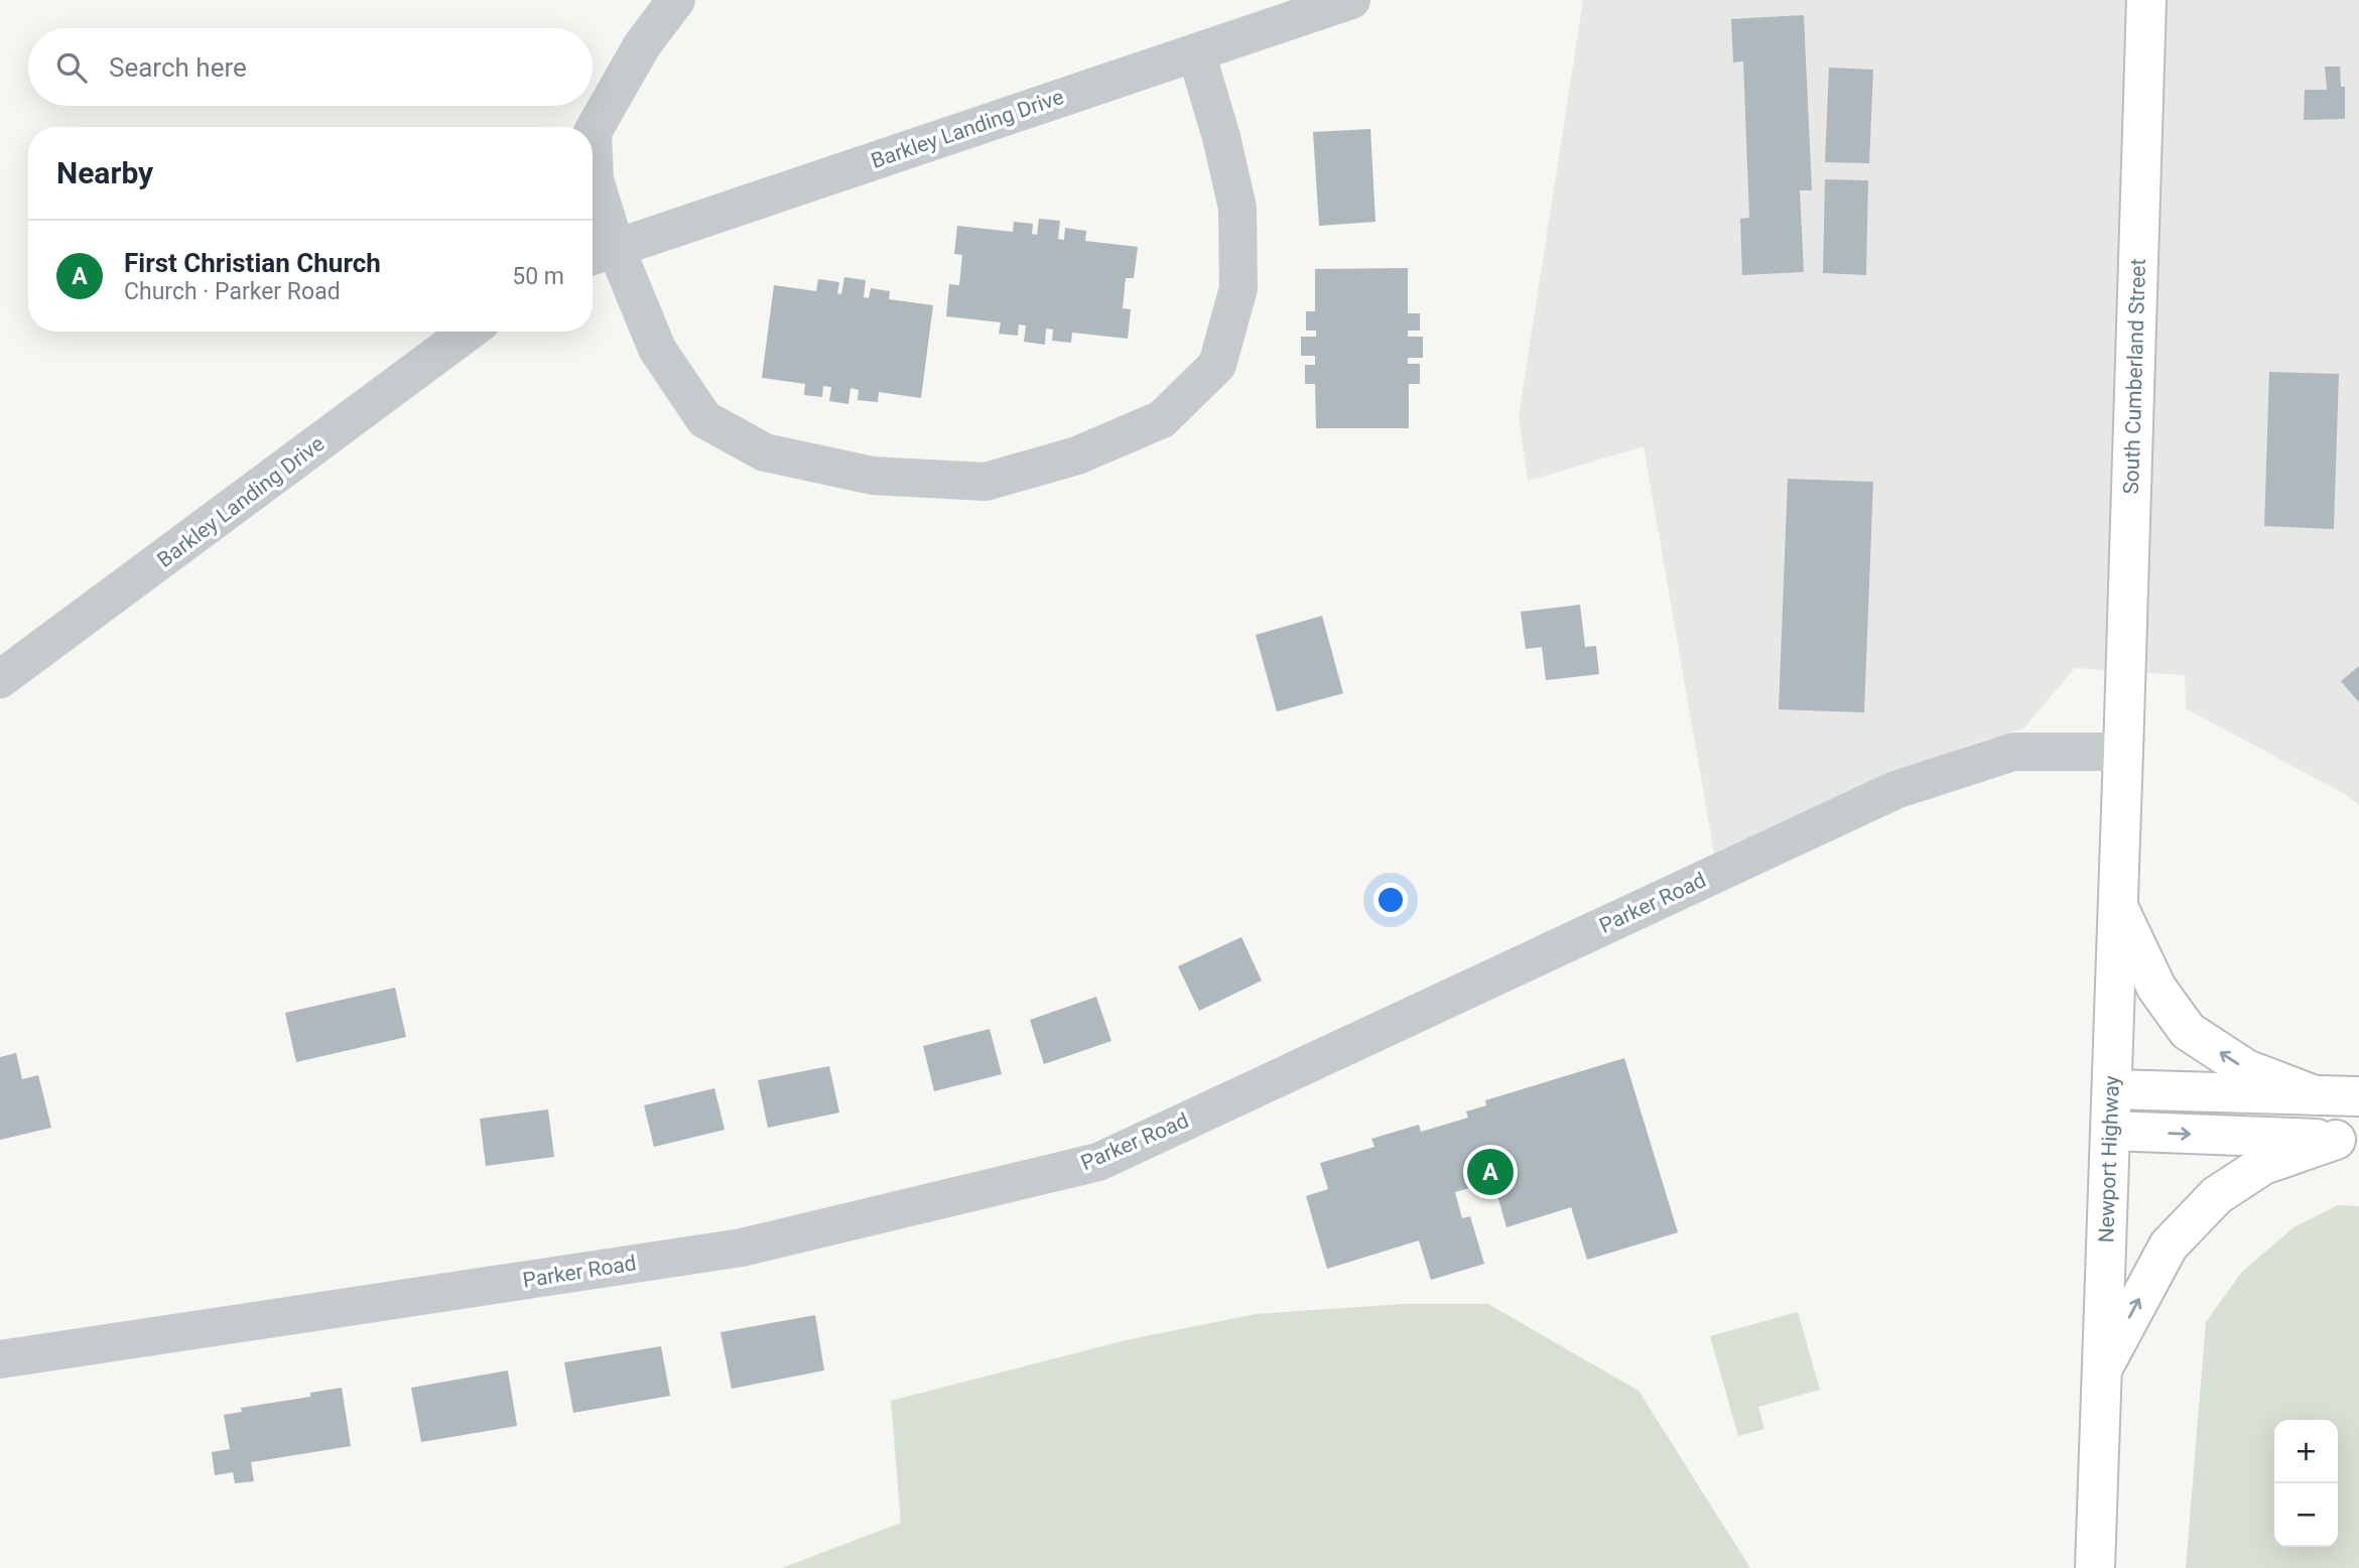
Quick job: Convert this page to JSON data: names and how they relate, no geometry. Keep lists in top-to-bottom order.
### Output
{
  "streets": {
    "main road": ["South Cumberland Street", "Newport Highway"],
    "street": ["Barkley Landing Drive", "Parker Road"]
  },
  "crossings": [
    ["South Cumberland Street", "Parker Road"],
    ["South Cumberland Street", "Newport Highway"],
    ["Parker Road", "Newport Highway"]
  ],
  "page": {
    "search": "Search here",
    "heading": "Nearby",
    "list": [
      {
        "mark": "A",
        "name": "First Christian Church",
        "note": "Church · Parker Road",
        "value": "50 m"
      }
    ],
    "pins": "A",
    "map_buttons": ["+", "−"]
  }
}
